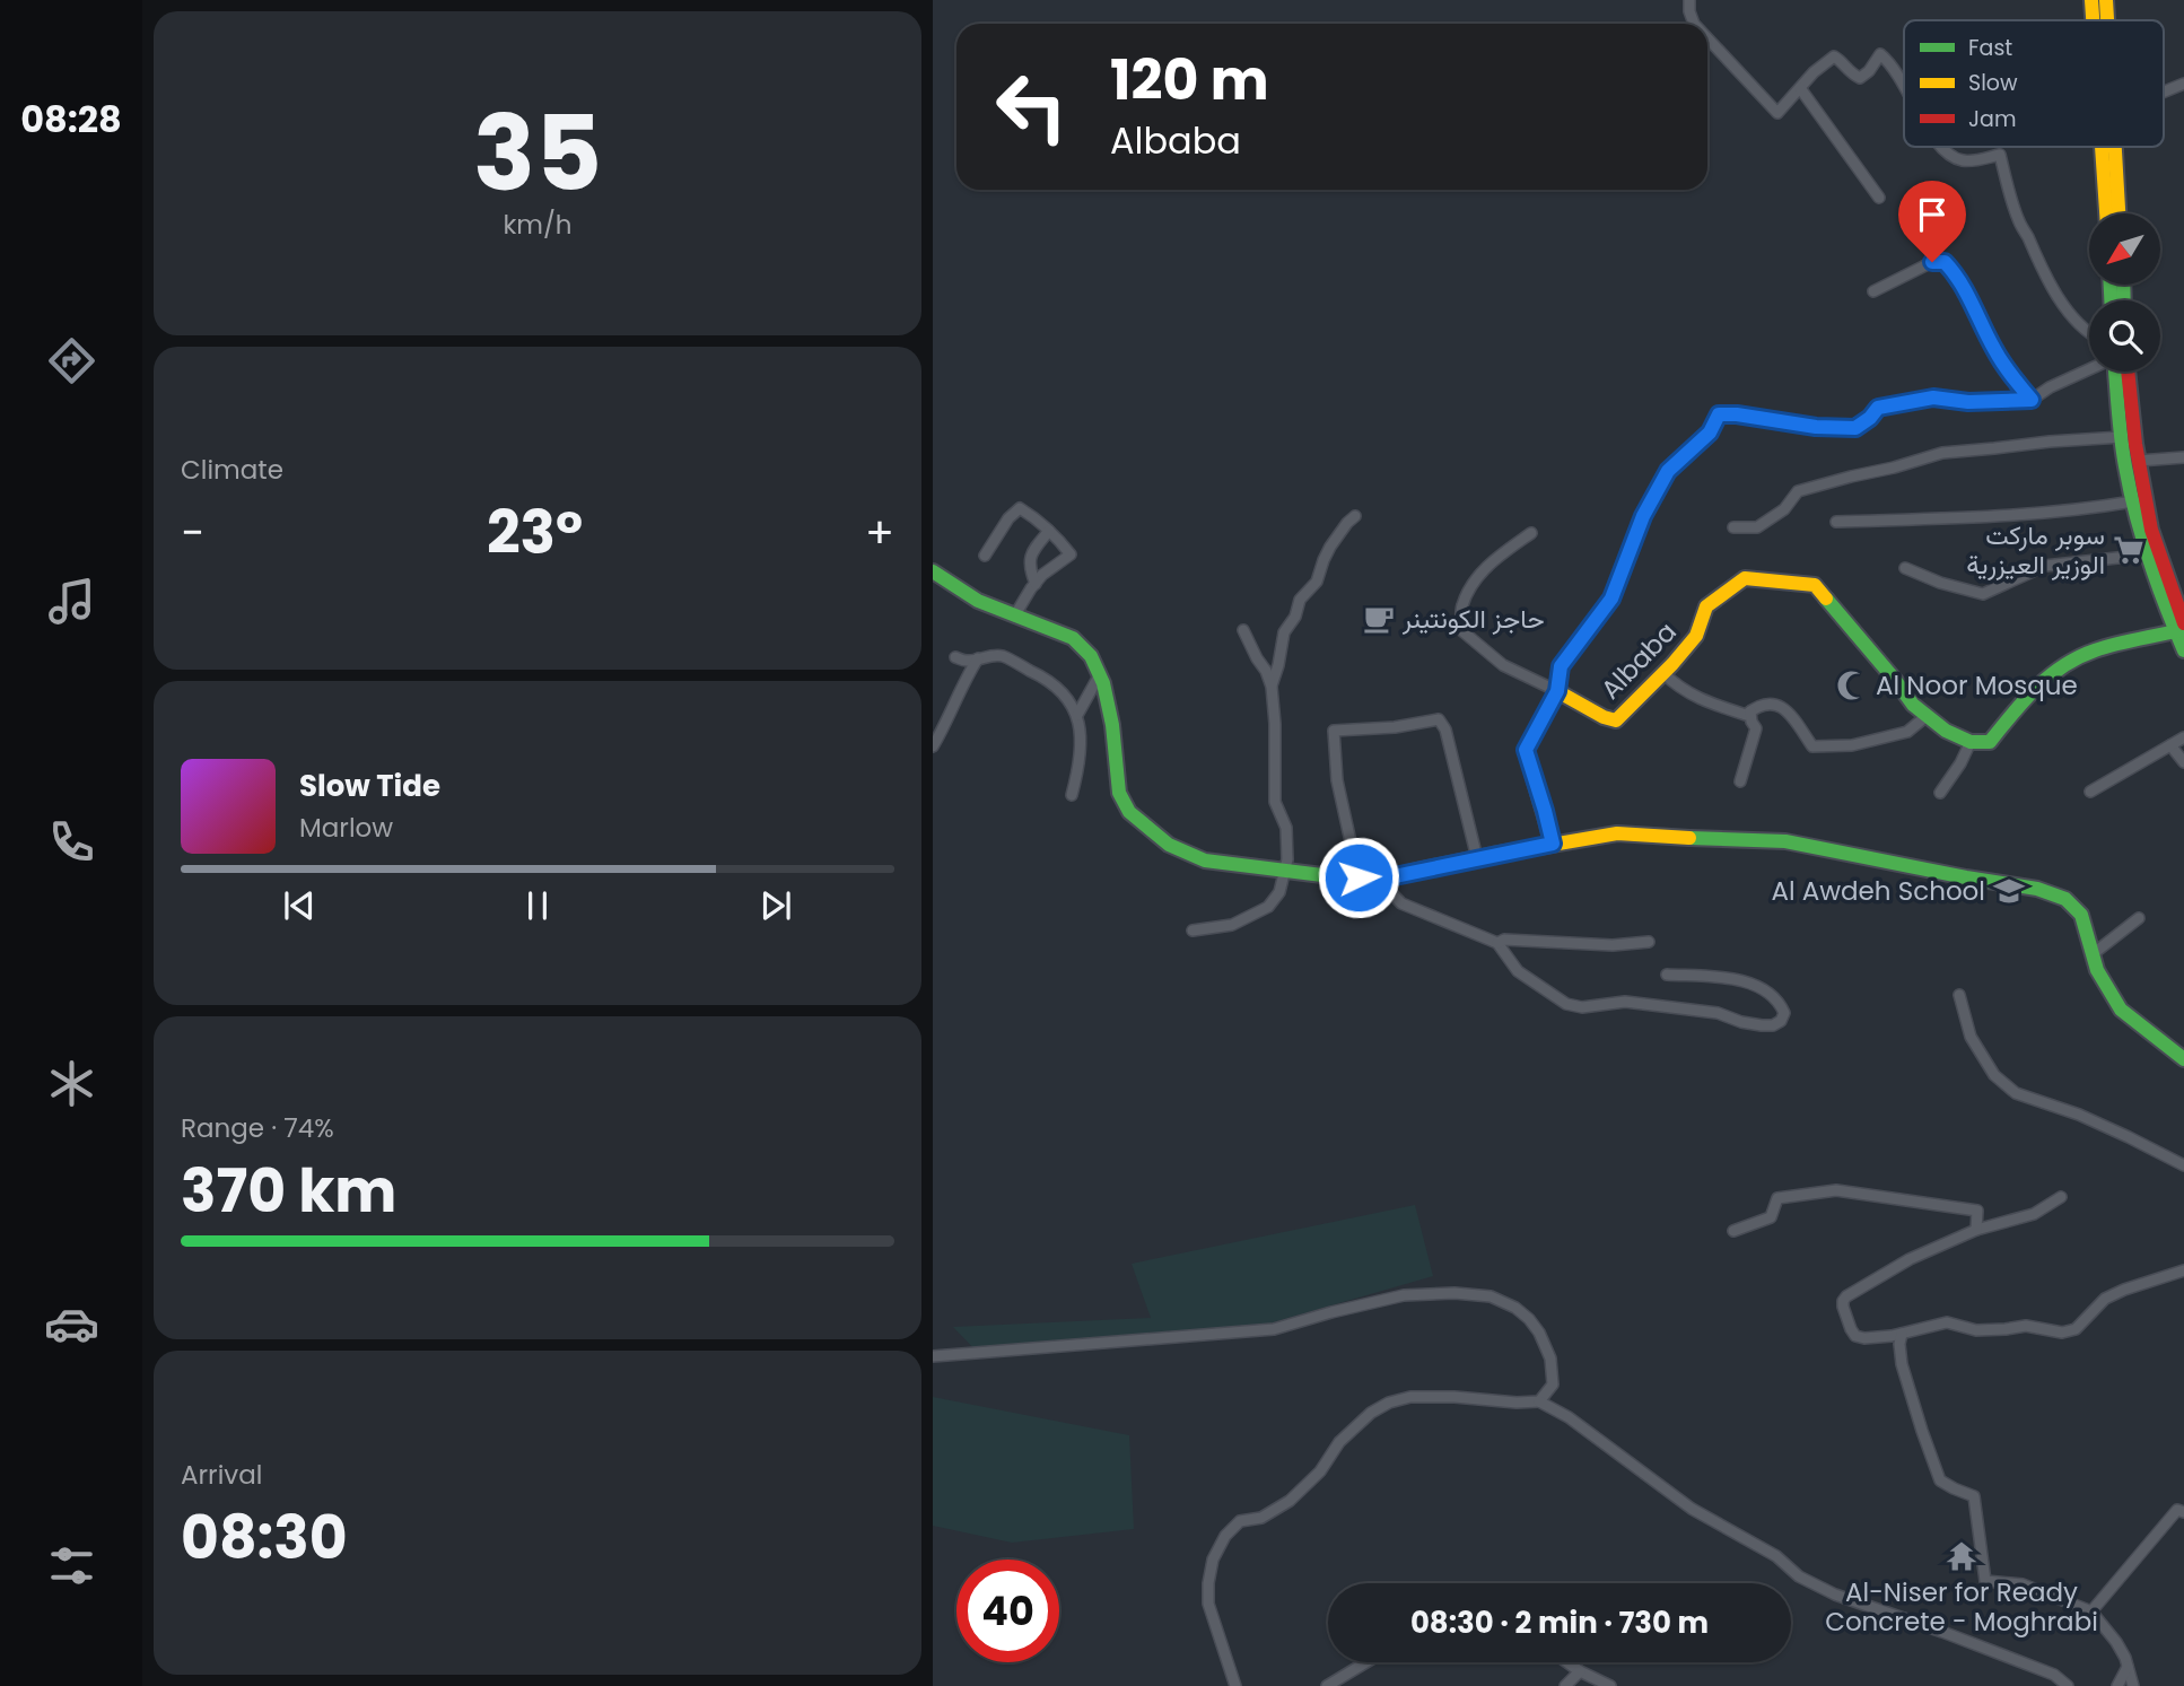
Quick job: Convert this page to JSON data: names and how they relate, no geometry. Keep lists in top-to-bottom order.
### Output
{
  "streets": {
    "street": ["Albaba"]
  },
  "places": {
    "supermarket": ["سوبر ماركت الوزير العيزرية"],
    "cafe": ["حاجز الكونتينر"],
    "mosque": ["Al Noor Mosque"],
    "school or university": ["Al Awdeh School"],
    "temple": ["Al-Niser for Ready Concrete - Moghrabi"]
  },
  "legend": ["Fast", "Slow", "Jam"],
  "north": "bottom left",
  "page": {
    "tabs": "08:28",
    "tile": [
      ["35", "km/h"],
      "Climate",
      ["Range · 74%", "370 km"],
      ["Arrival", "08:30"]
    ],
    "turn": ["120 m", "Albaba"],
    "heat": ["−", "23°", "+"],
    "song": ["Slow Tide", "Marlow"],
    "limit": "40",
    "trip": "08:30 · 2 min · 730 m"
  }
}
